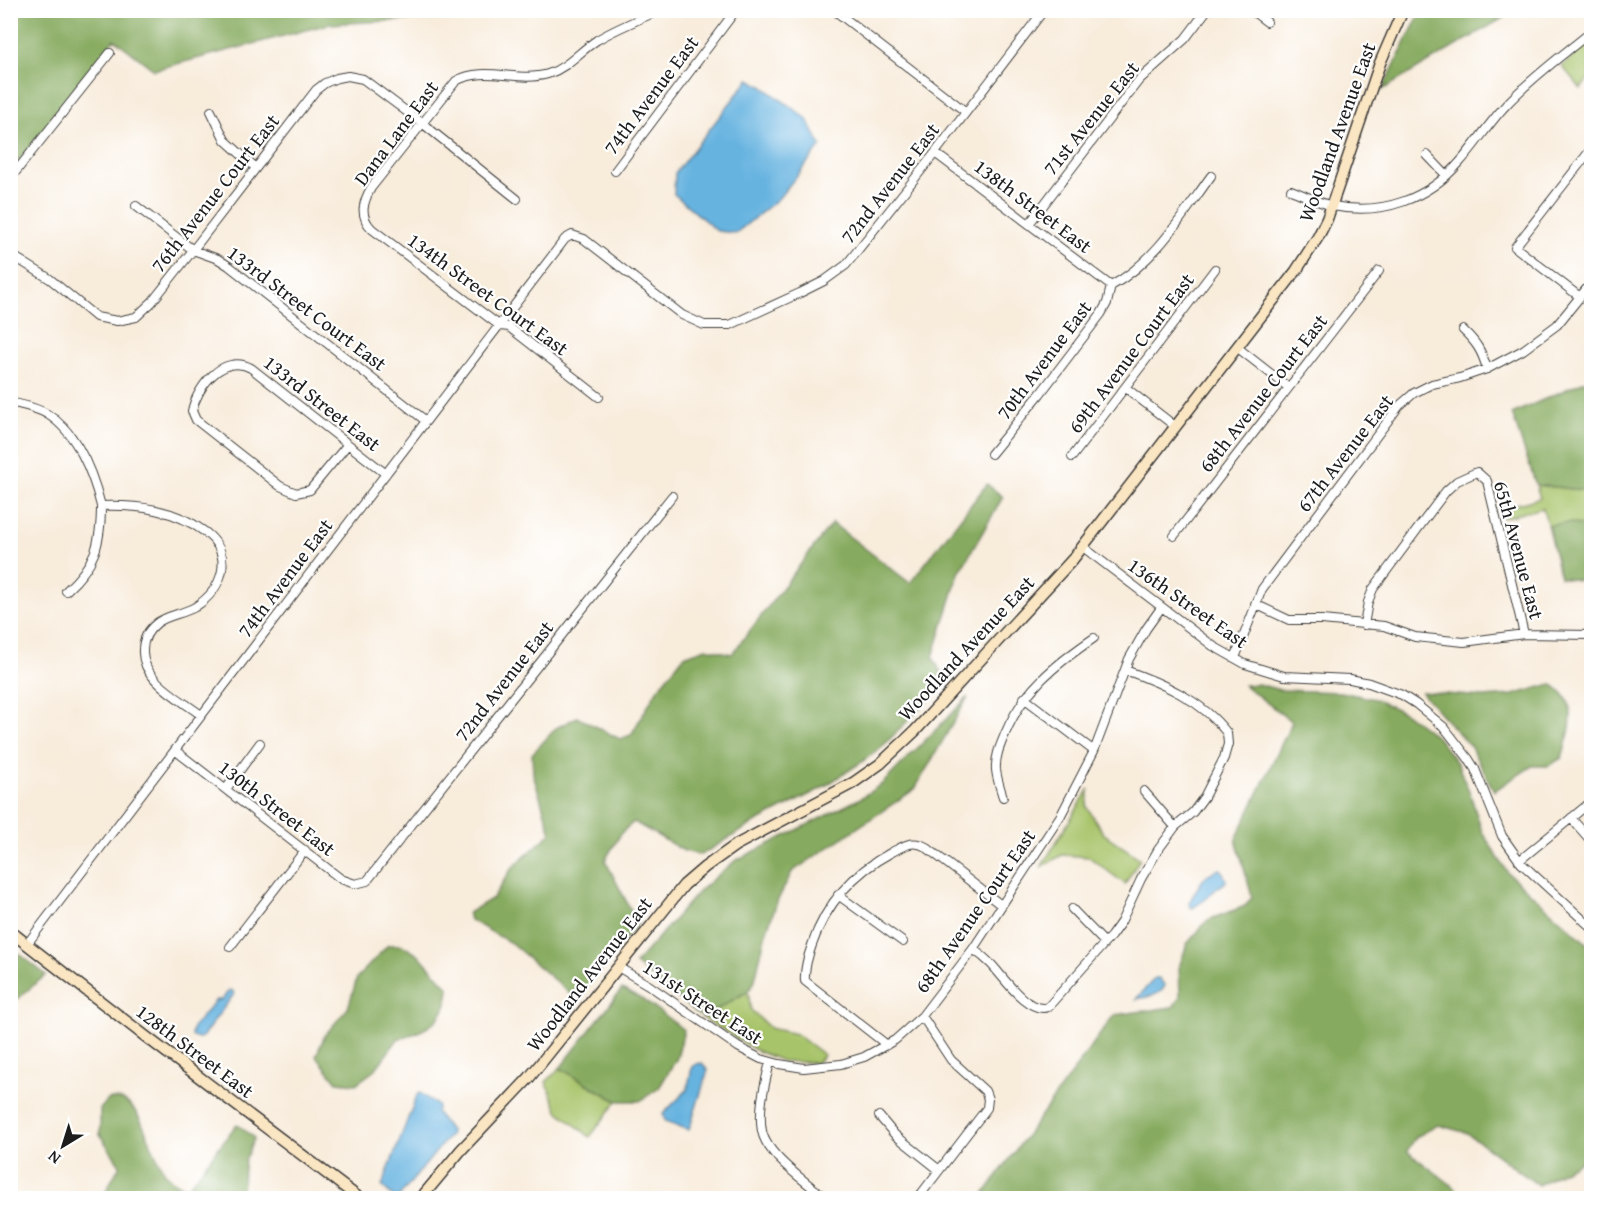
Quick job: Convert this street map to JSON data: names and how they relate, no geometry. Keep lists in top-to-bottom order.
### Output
{
  "streets": {
    "street": [
      "74th Avenue East",
      "71st Avenue East",
      "Woodland Avenue East",
      "Dana Lane East",
      "72nd Avenue East",
      "76th Avenue Court East",
      "138th Street East",
      "134th Street Court East",
      "133rd Street Court East",
      "69th Avenue Court East",
      "70th Avenue East",
      "68th Avenue Court East",
      "133rd Street East",
      "67th Avenue East",
      "65th Avenue East",
      "136th Street East",
      "130th Street East",
      "131st Street East",
      "128th Street East"
    ]
  },
  "crossings": [
    ["74th Avenue East", "72nd Avenue East"],
    ["74th Avenue East", "134th Street Court East"],
    ["74th Avenue East", "133rd Street Court East"],
    ["74th Avenue East", "133rd Street East"],
    ["74th Avenue East", "130th Street East"],
    ["74th Avenue East", "128th Street East"],
    ["71st Avenue East", "138th Street East"],
    ["Woodland Avenue East", "136th Street East"],
    ["Woodland Avenue East", "131st Street East"],
    ["Dana Lane East", "76th Avenue Court East"],
    ["Dana Lane East", "134th Street Court East"],
    ["72nd Avenue East", "138th Street East"],
    ["72nd Avenue East", "130th Street East"],
    ["76th Avenue Court East", "133rd Street Court East"],
    ["138th Street East", "70th Avenue East"],
    ["68th Avenue Court East", "136th Street East"],
    ["68th Avenue Court East", "131st Street East"],
    ["67th Avenue East", "136th Street East"]
  ],
  "north": "bottom left"
}
